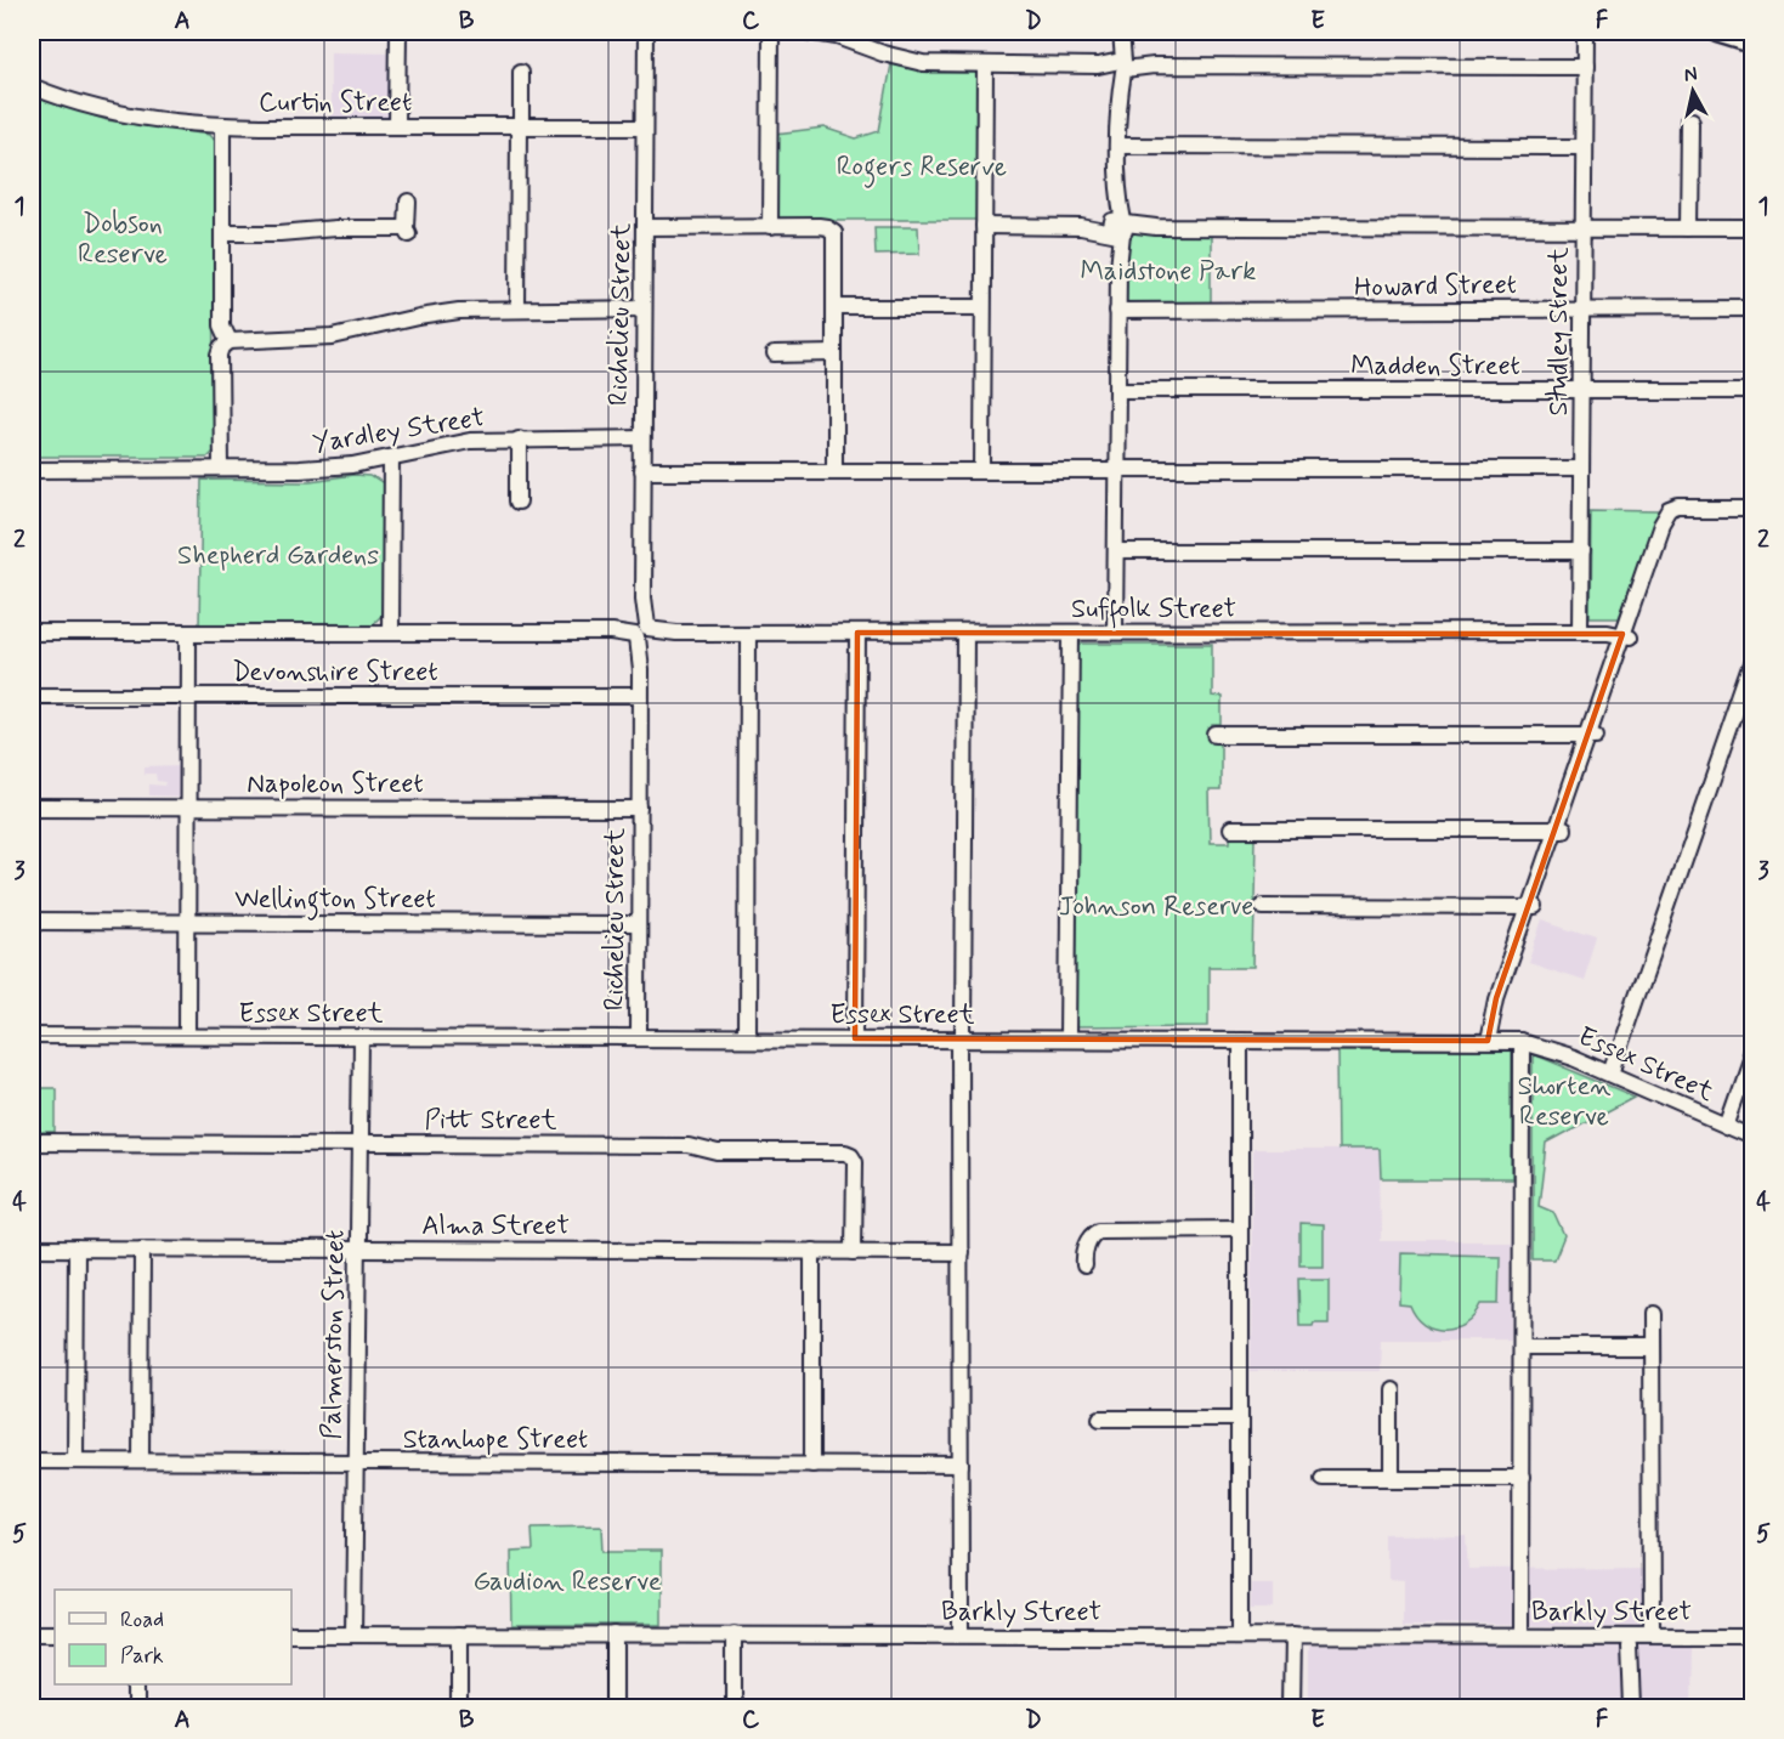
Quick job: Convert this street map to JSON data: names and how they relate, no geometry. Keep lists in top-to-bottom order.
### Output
{
  "streets": {
    "street": [
      "Curtin Street",
      "Howard Street",
      "Richelieu Street",
      "Studley Street",
      "Madden Street",
      "Yardley Street",
      "Suffolk Street",
      "Devonshire Street",
      "Napoleon Street",
      "Wellington Street",
      "Essex Street",
      "Pitt Street",
      "Alma Street",
      "Palmerston Street",
      "Stanhope Street",
      "Barkly Street"
    ]
  },
  "crossings": [
    ["Curtin Street", "Richelieu Street"],
    ["Howard Street", "Studley Street"],
    ["Richelieu Street", "Yardley Street"],
    ["Richelieu Street", "Suffolk Street"],
    ["Richelieu Street", "Devonshire Street"],
    ["Richelieu Street", "Napoleon Street"],
    ["Richelieu Street", "Wellington Street"],
    ["Richelieu Street", "Essex Street"],
    ["Studley Street", "Madden Street"],
    ["Studley Street", "Suffolk Street"],
    ["Essex Street", "Palmerston Street"],
    ["Pitt Street", "Alma Street"],
    ["Pitt Street", "Palmerston Street"],
    ["Alma Street", "Palmerston Street"],
    ["Palmerston Street", "Stanhope Street"],
    ["Palmerston Street", "Barkly Street"]
  ],
  "parks": [
    "Rogers Reserve",
    "Dobson Reserve",
    "Maidstone Park",
    "Shepherd Gardens",
    "Johnson Reserve",
    "Shorten Reserve",
    "Gaudion Reserve"
  ],
  "legend": ["Road", "Park"],
  "north": "top",
  "grid": {
    "columns": [
      "A",
      "B",
      "C",
      "D",
      "E",
      "F"
    ],
    "rows": [
      "1",
      "2",
      "3",
      "4",
      "5"
    ]
  }
}
